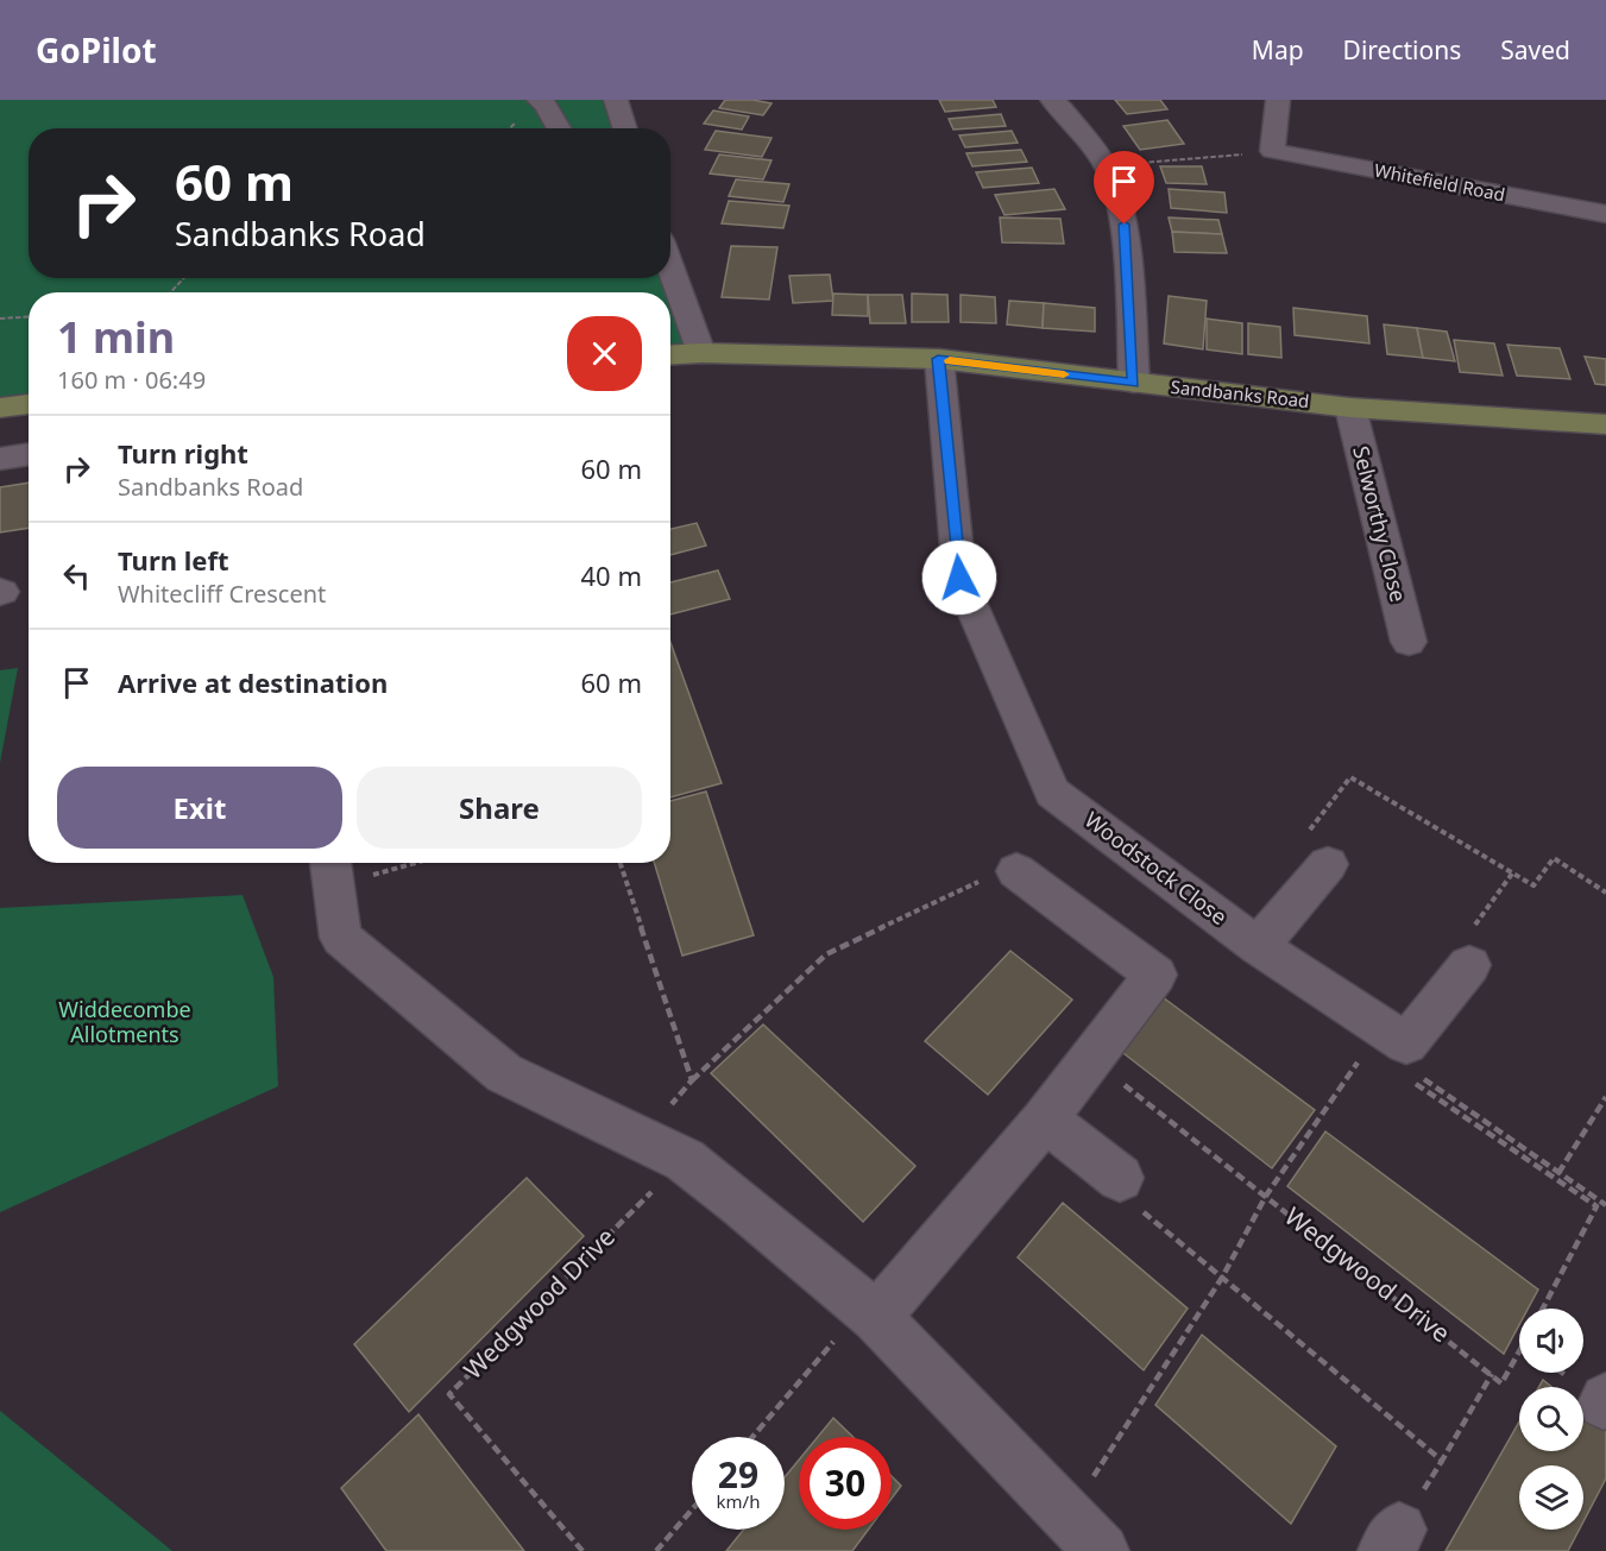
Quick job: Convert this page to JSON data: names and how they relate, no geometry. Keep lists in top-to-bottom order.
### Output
{
  "streets": {
    "main road": ["Sandbanks Road"],
    "street": ["Whitefield Road", "Selworthy Close", "Woodstock Close"],
    "path": ["Wedgwood Drive"]
  },
  "crossings": [
    ["Sandbanks Road", "Selworthy Close"],
    ["Sandbanks Road", "Woodstock Close"]
  ],
  "parks": ["Widdecombe Allotments"],
  "page": {
    "header": "GoPilot",
    "nav": ["Map", "Directions", "Saved"],
    "turn": ["60 m", "Sandbanks Road"],
    "heading": ["1 min", "160 m · 06:49"],
    "list": [
      {
        "name": "Turn right",
        "note": "Sandbanks Road",
        "value": "60 m"
      },
      {
        "name": "Turn left",
        "note": "Whitecliff Crescent",
        "value": "40 m"
      },
      {
        "name": "Arrive at destination",
        "value": "60 m"
      }
    ],
    "buttons": ["Exit", "Share"],
    "speed": "29 km/h",
    "limit": "30"
  }
}
